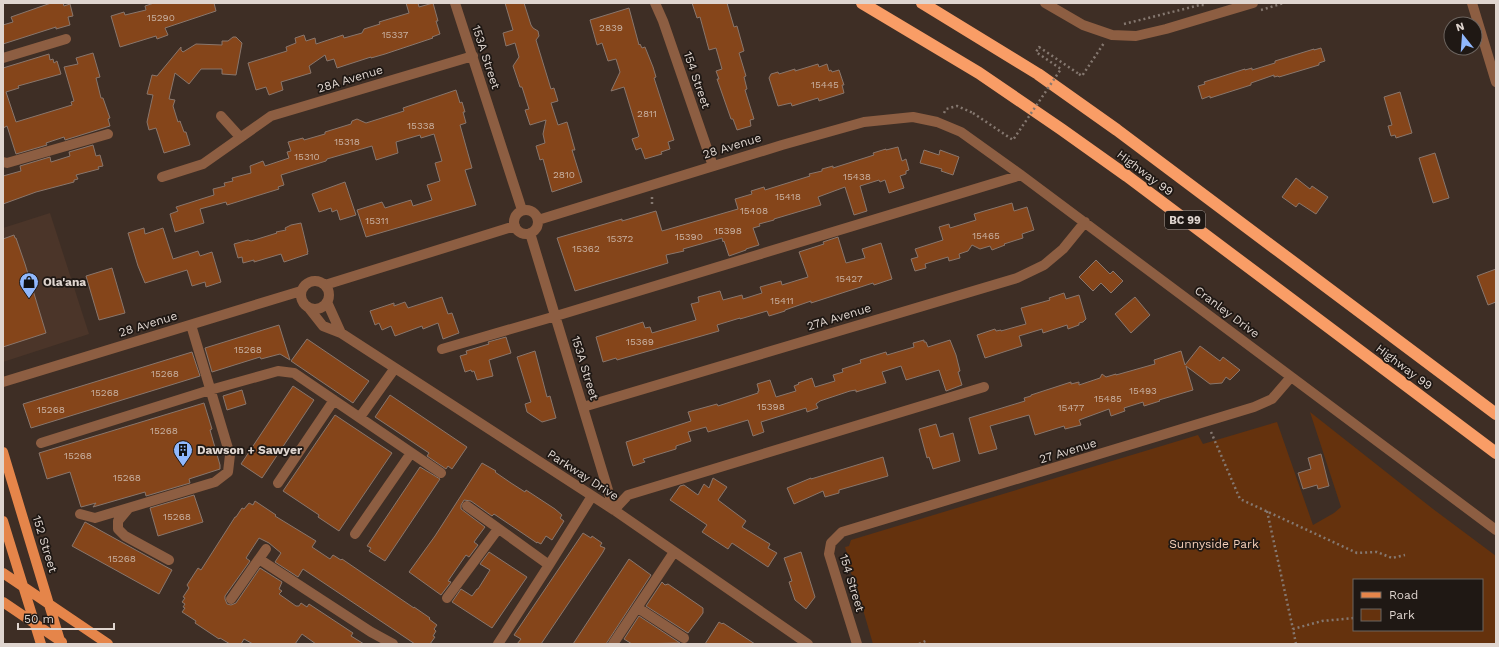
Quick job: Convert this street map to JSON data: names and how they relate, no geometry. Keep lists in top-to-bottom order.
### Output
{
  "streets": {
    "highway": ["Highway 99", "BC 99"],
    "main road": ["152 Street"],
    "street": [
      "153A Street",
      "28A Avenue",
      "154 Street",
      "28 Avenue",
      "Cranley Drive",
      "27A Avenue",
      "27 Avenue",
      "Parkway Drive"
    ]
  },
  "crossings": [
    ["153A Street", "28A Avenue"],
    ["153A Street", "28 Avenue"],
    ["153A Street", "27A Avenue"],
    ["153A Street", "Parkway Drive"],
    ["154 Street", "28 Avenue"],
    ["154 Street", "27 Avenue"],
    ["28 Avenue", "Cranley Drive"],
    ["28 Avenue", "Parkway Drive"],
    ["Cranley Drive", "27A Avenue"],
    ["Cranley Drive", "27 Avenue"]
  ],
  "parks": ["Sunnyside Park"],
  "places": {
    "shop": ["Ola'ana"],
    "building": ["Dawson + Sawyer"]
  },
  "house_numbers": [
    "15290",
    "2839",
    "15337",
    "15445",
    "2811",
    "15338",
    "15318",
    "15310",
    "2810",
    "15438",
    "15418",
    "15408",
    "15311",
    "15398",
    "15465",
    "15390",
    "15372",
    "15362",
    "15427",
    "15411",
    "15369",
    "15268",
    "15268",
    "15493",
    "15268",
    "15485",
    "15398",
    "15477",
    "15268",
    "15268",
    "15268",
    "15268",
    "15268",
    "15268"
  ],
  "legend": ["Road", "Park"],
  "scale_bar": "50 m",
  "north": "top"
}
